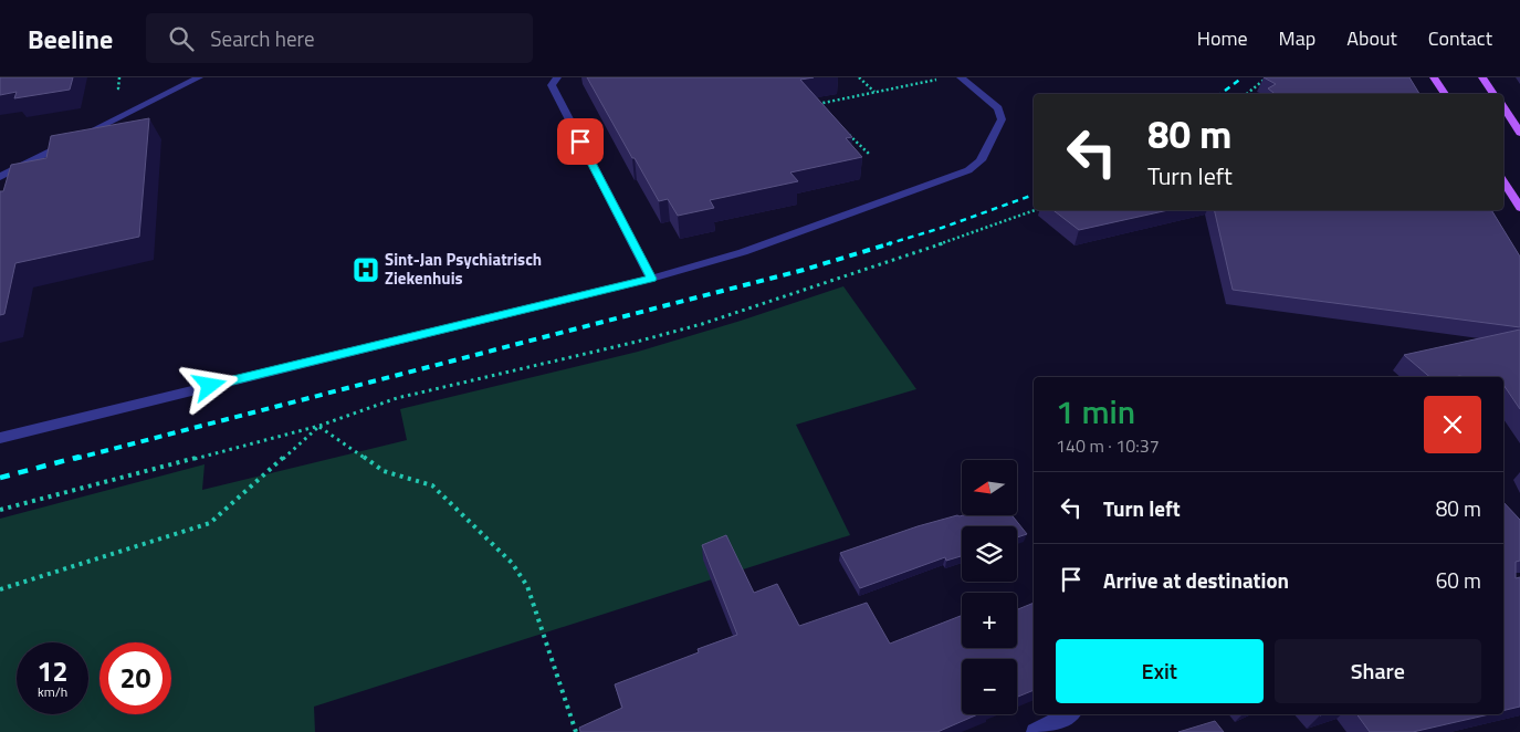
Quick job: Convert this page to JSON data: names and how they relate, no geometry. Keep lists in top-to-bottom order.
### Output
{
  "places": {
    "hospital": ["Sint-Jan Psychiatrisch Ziekenhuis"]
  },
  "north": "left",
  "page": {
    "header": "Beeline",
    "search": "Search here",
    "nav": [
      "Home",
      "Map",
      "About",
      "Contact"
    ],
    "turn": ["80 m", "Turn left"],
    "heading": ["1 min", "140 m · 10:37"],
    "map_buttons": ["+", "−"],
    "list": [
      {
        "name": "Turn left",
        "value": "80 m"
      },
      {
        "name": "Arrive at destination",
        "value": "60 m"
      }
    ],
    "buttons": ["Exit", "Share"],
    "speed": "12 km/h",
    "limit": "20"
  }
}
